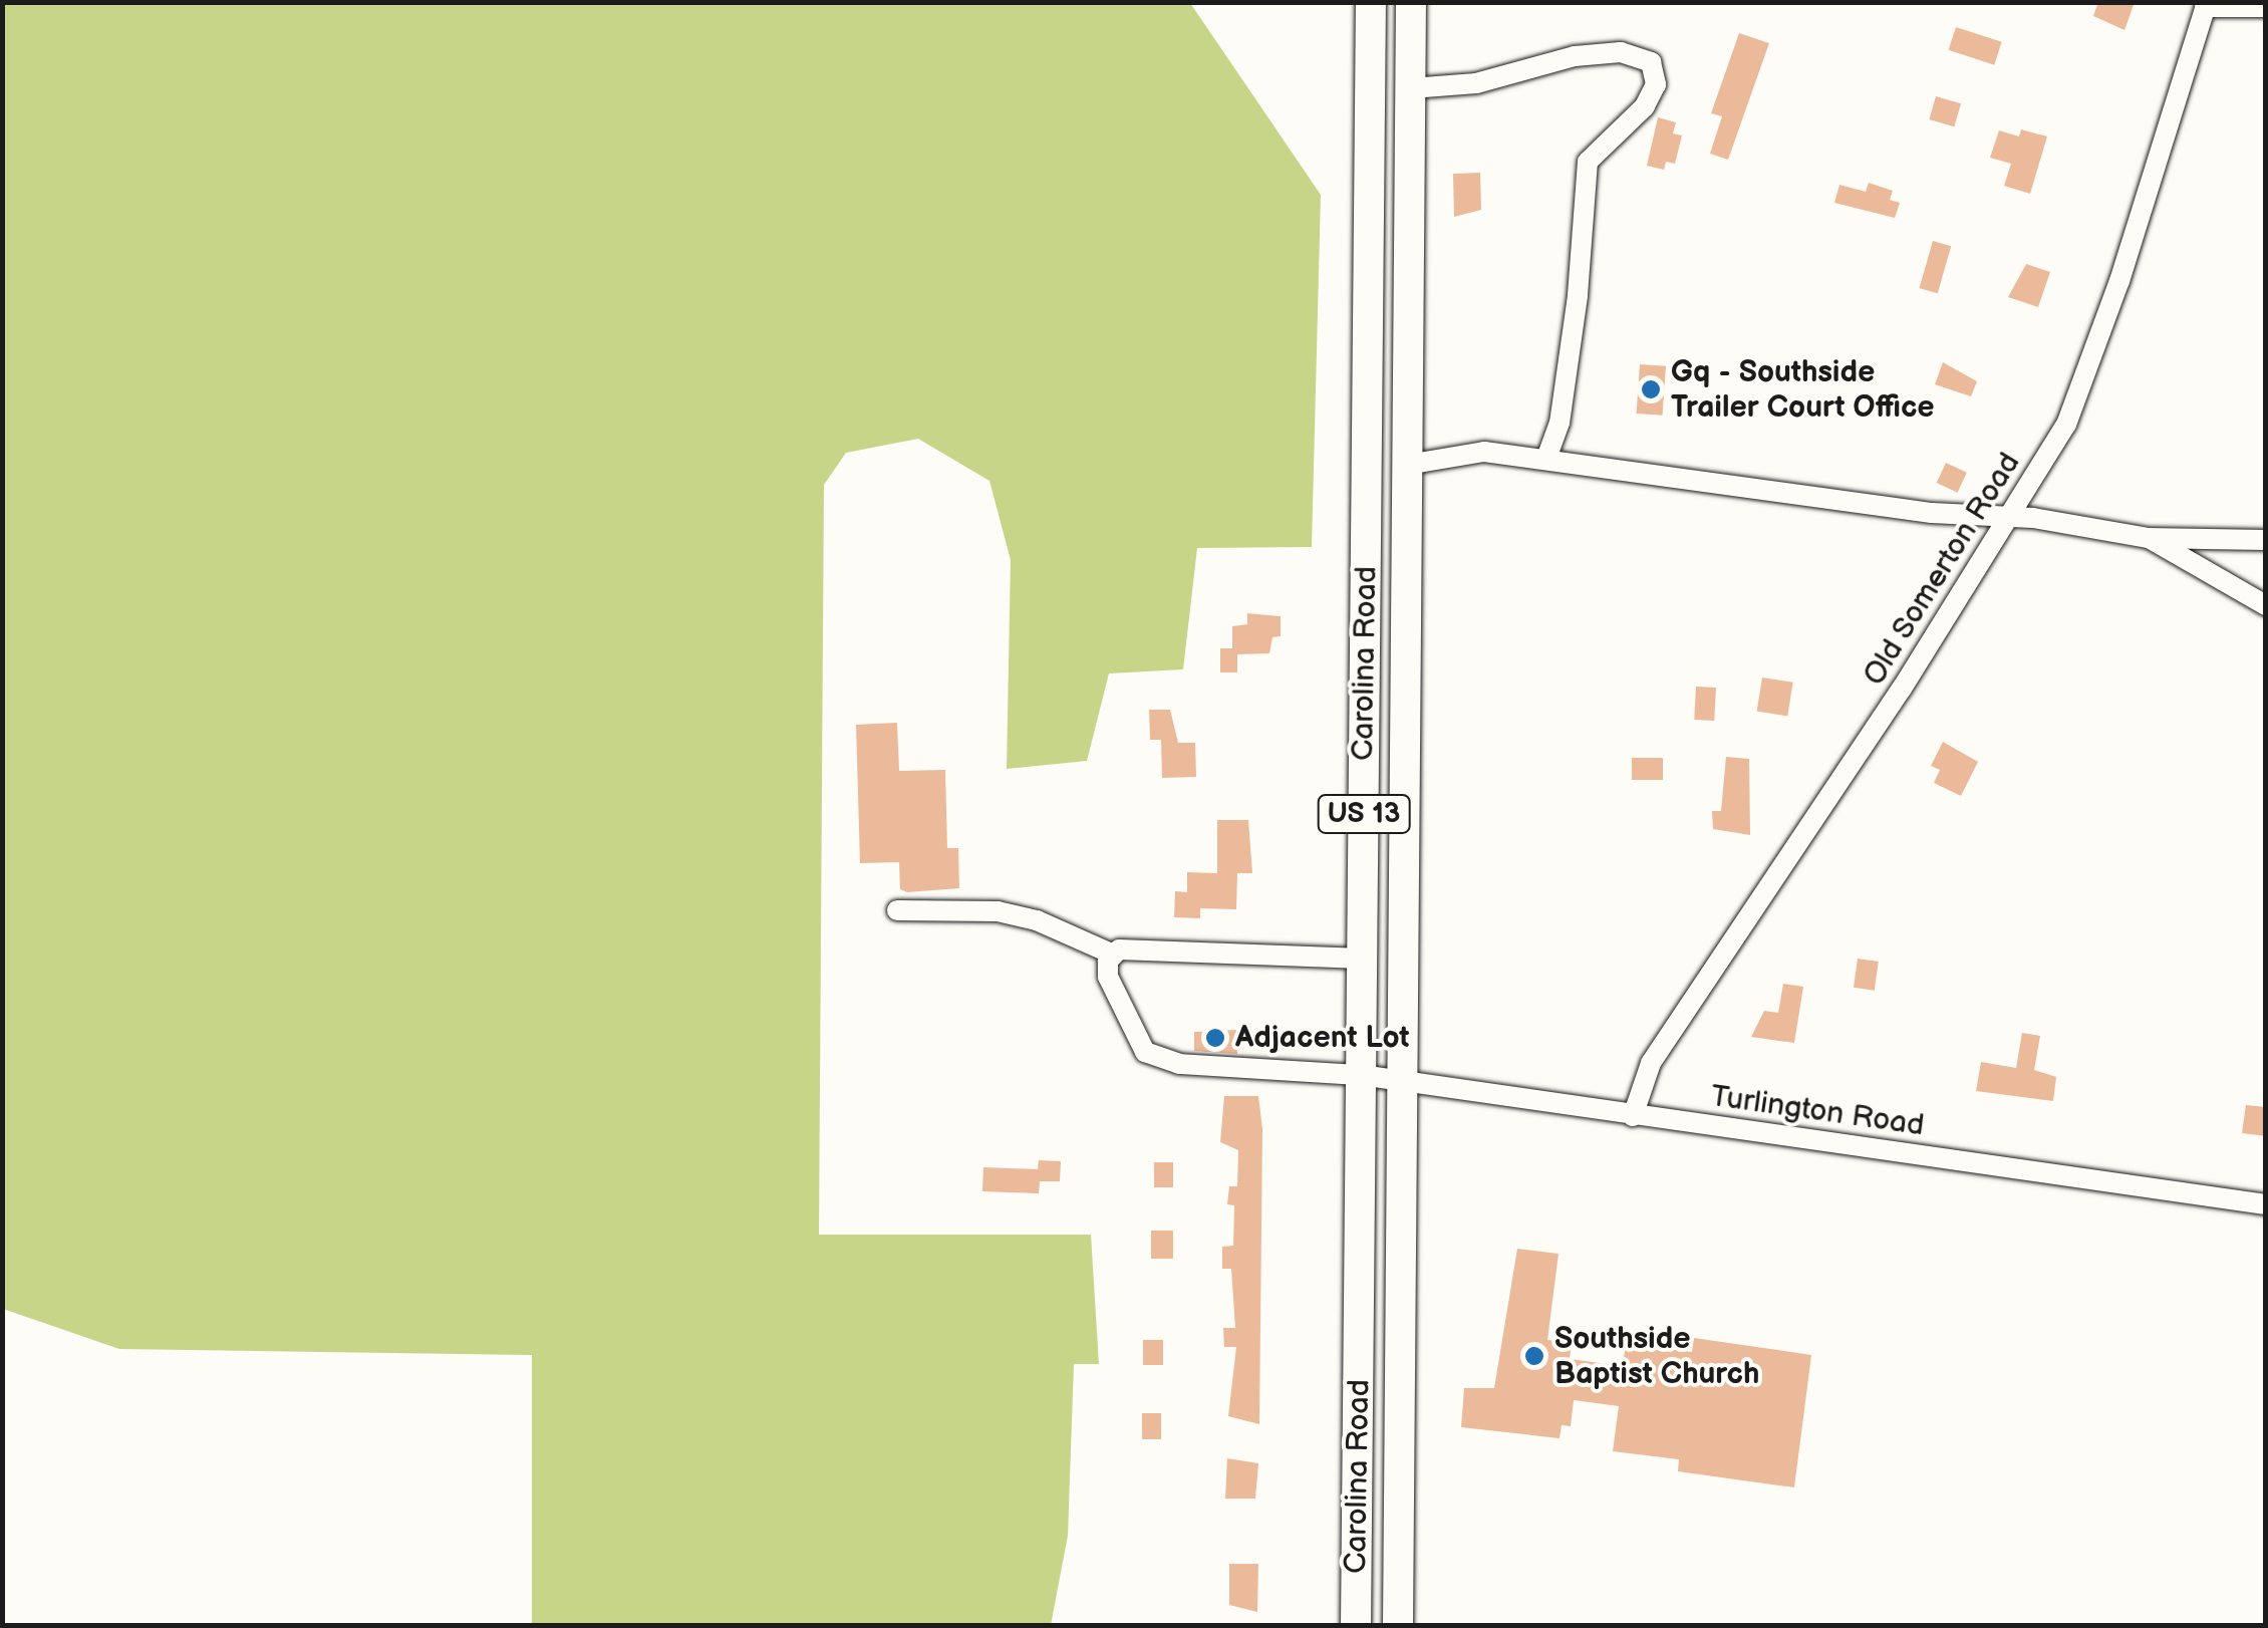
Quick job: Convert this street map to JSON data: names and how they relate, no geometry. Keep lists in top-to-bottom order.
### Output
{
  "streets": {
    "highway": ["Carolina Road", "US 13"],
    "street": ["Old Somerton Road", "Turlington Road"]
  },
  "crossings": [
    ["Old Somerton Road", "Turlington Road"],
    ["Carolina Road", "Turlington Road"]
  ],
  "places": ["Gq - Southside Trailer Court Office", "Adjacent Lot", "Southside Baptist Church"]
}
